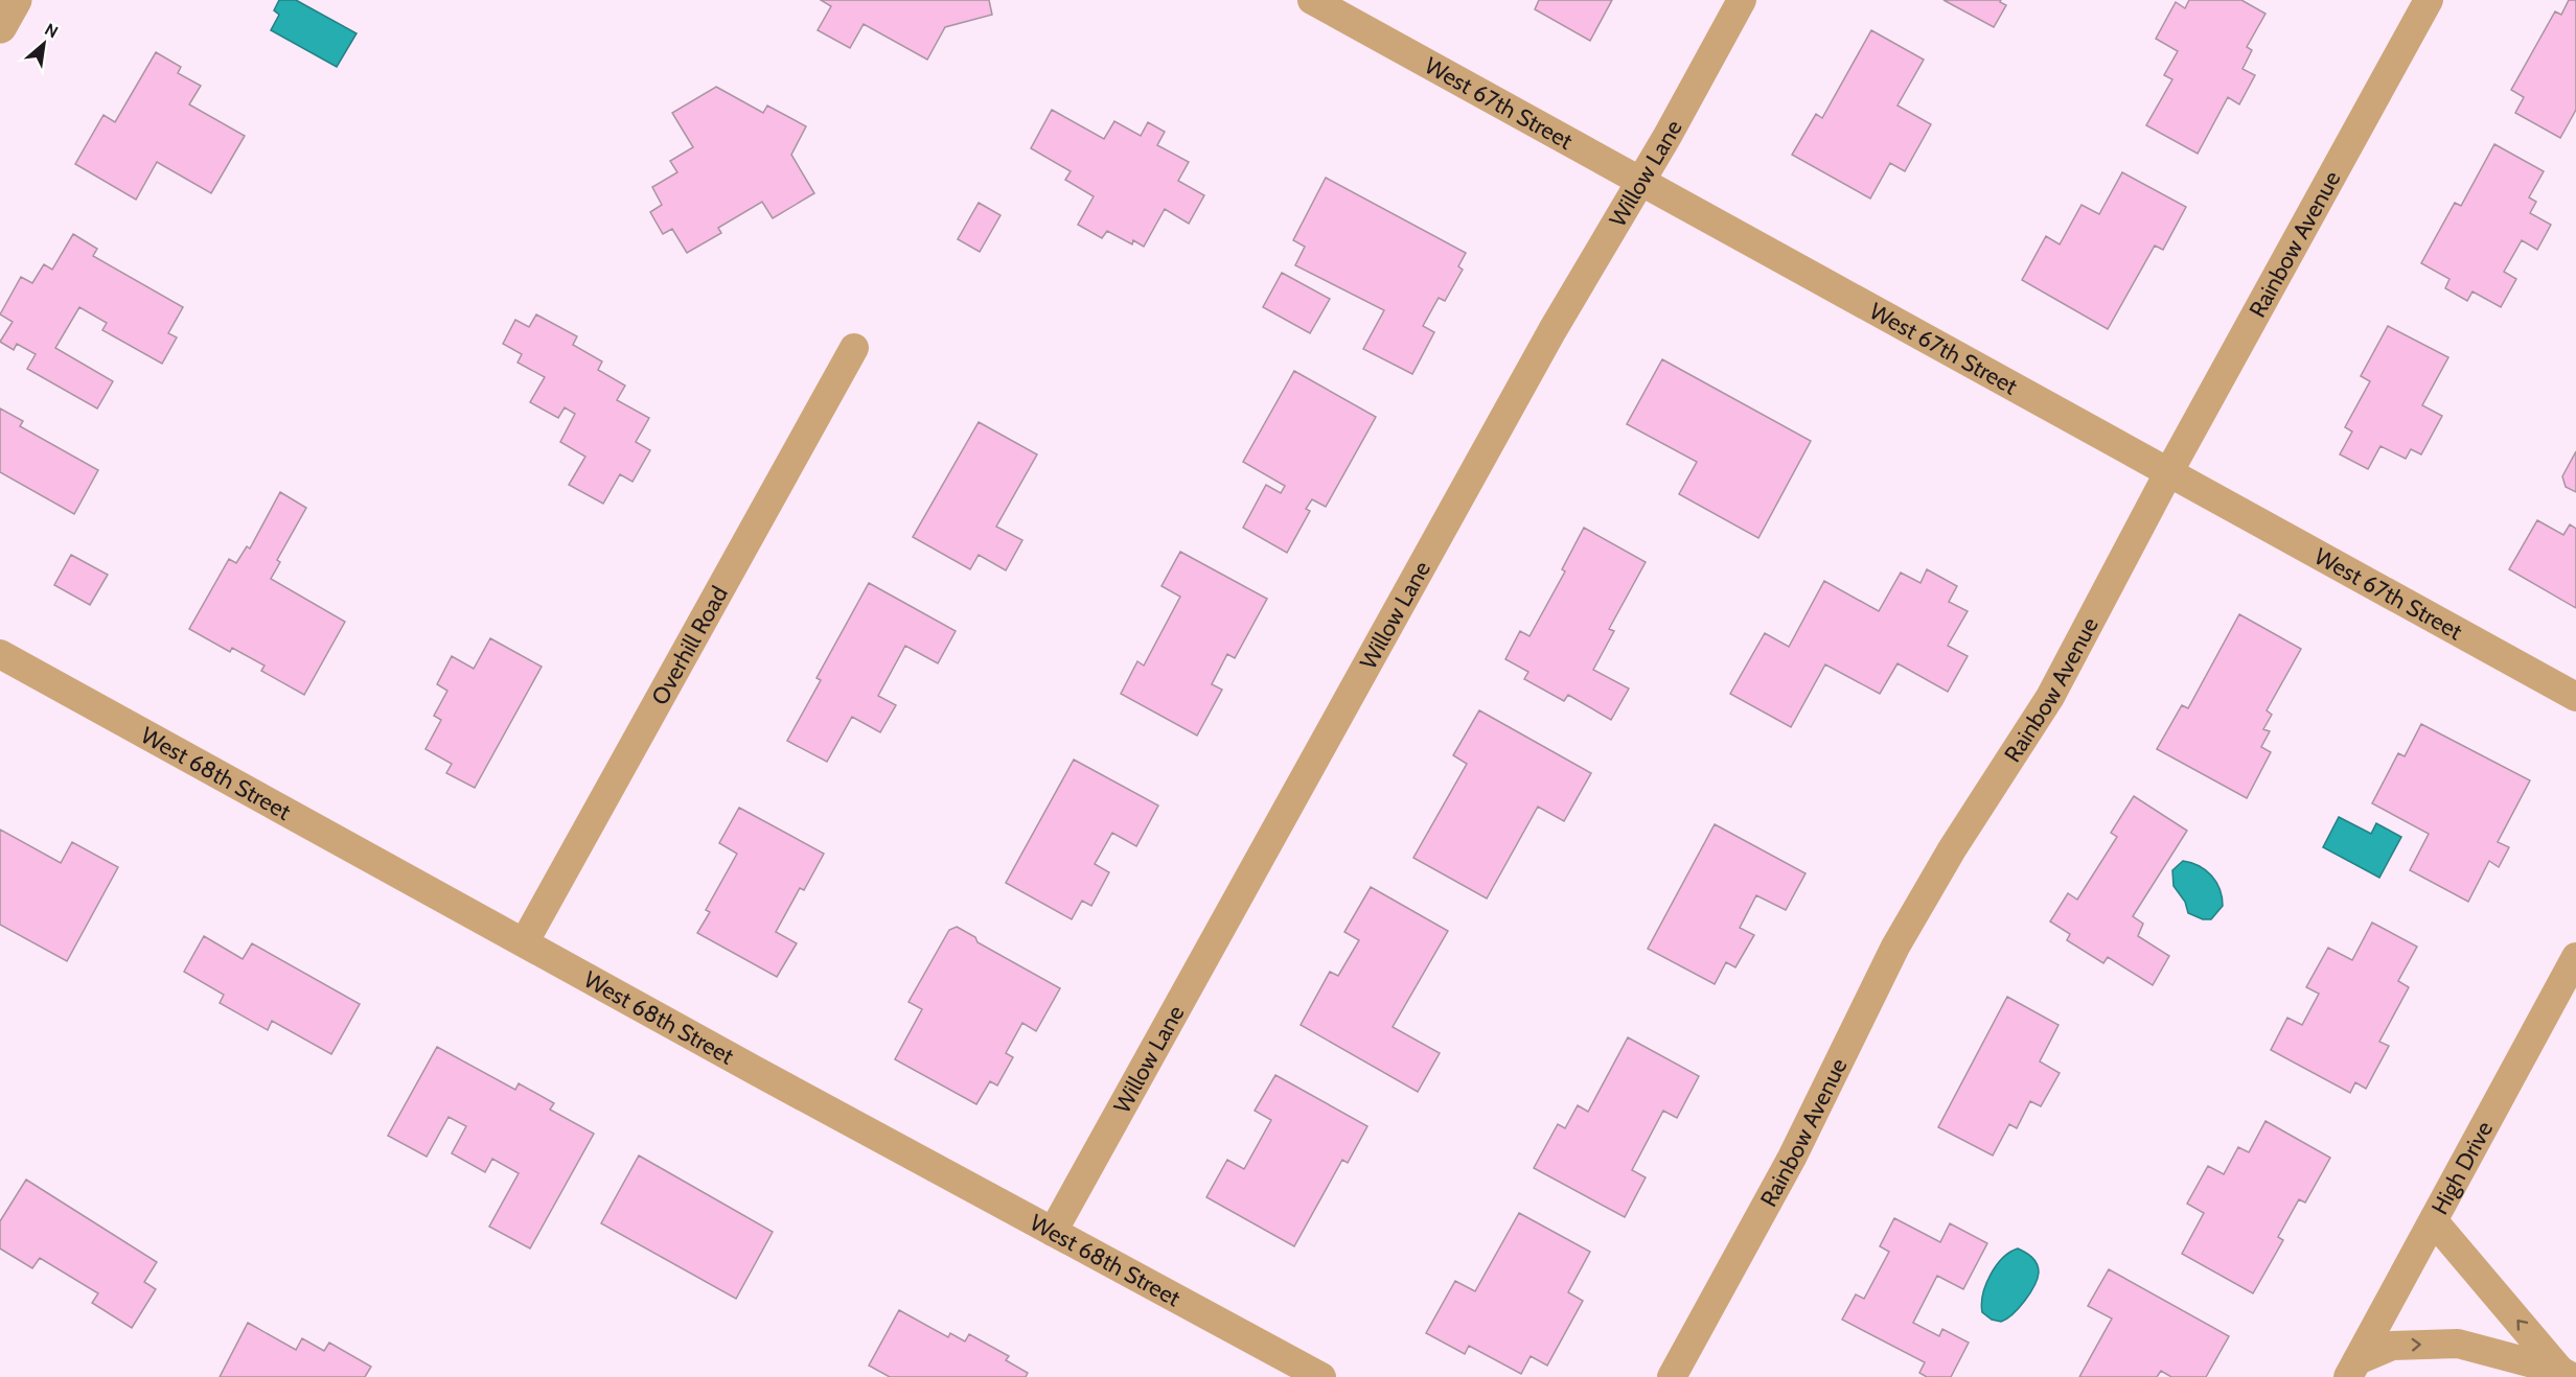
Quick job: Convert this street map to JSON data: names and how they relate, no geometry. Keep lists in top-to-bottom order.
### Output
{
  "streets": {
    "street": [
      "West 67th Street",
      "Willow Lane",
      "Rainbow Avenue",
      "Overhill Road",
      "West 68th Street",
      "High Drive"
    ]
  },
  "crossings": [
    ["West 67th Street", "Willow Lane"],
    ["West 67th Street", "Rainbow Avenue"],
    ["Willow Lane", "West 68th Street"],
    ["Overhill Road", "West 68th Street"]
  ],
  "north": "top right"
}
